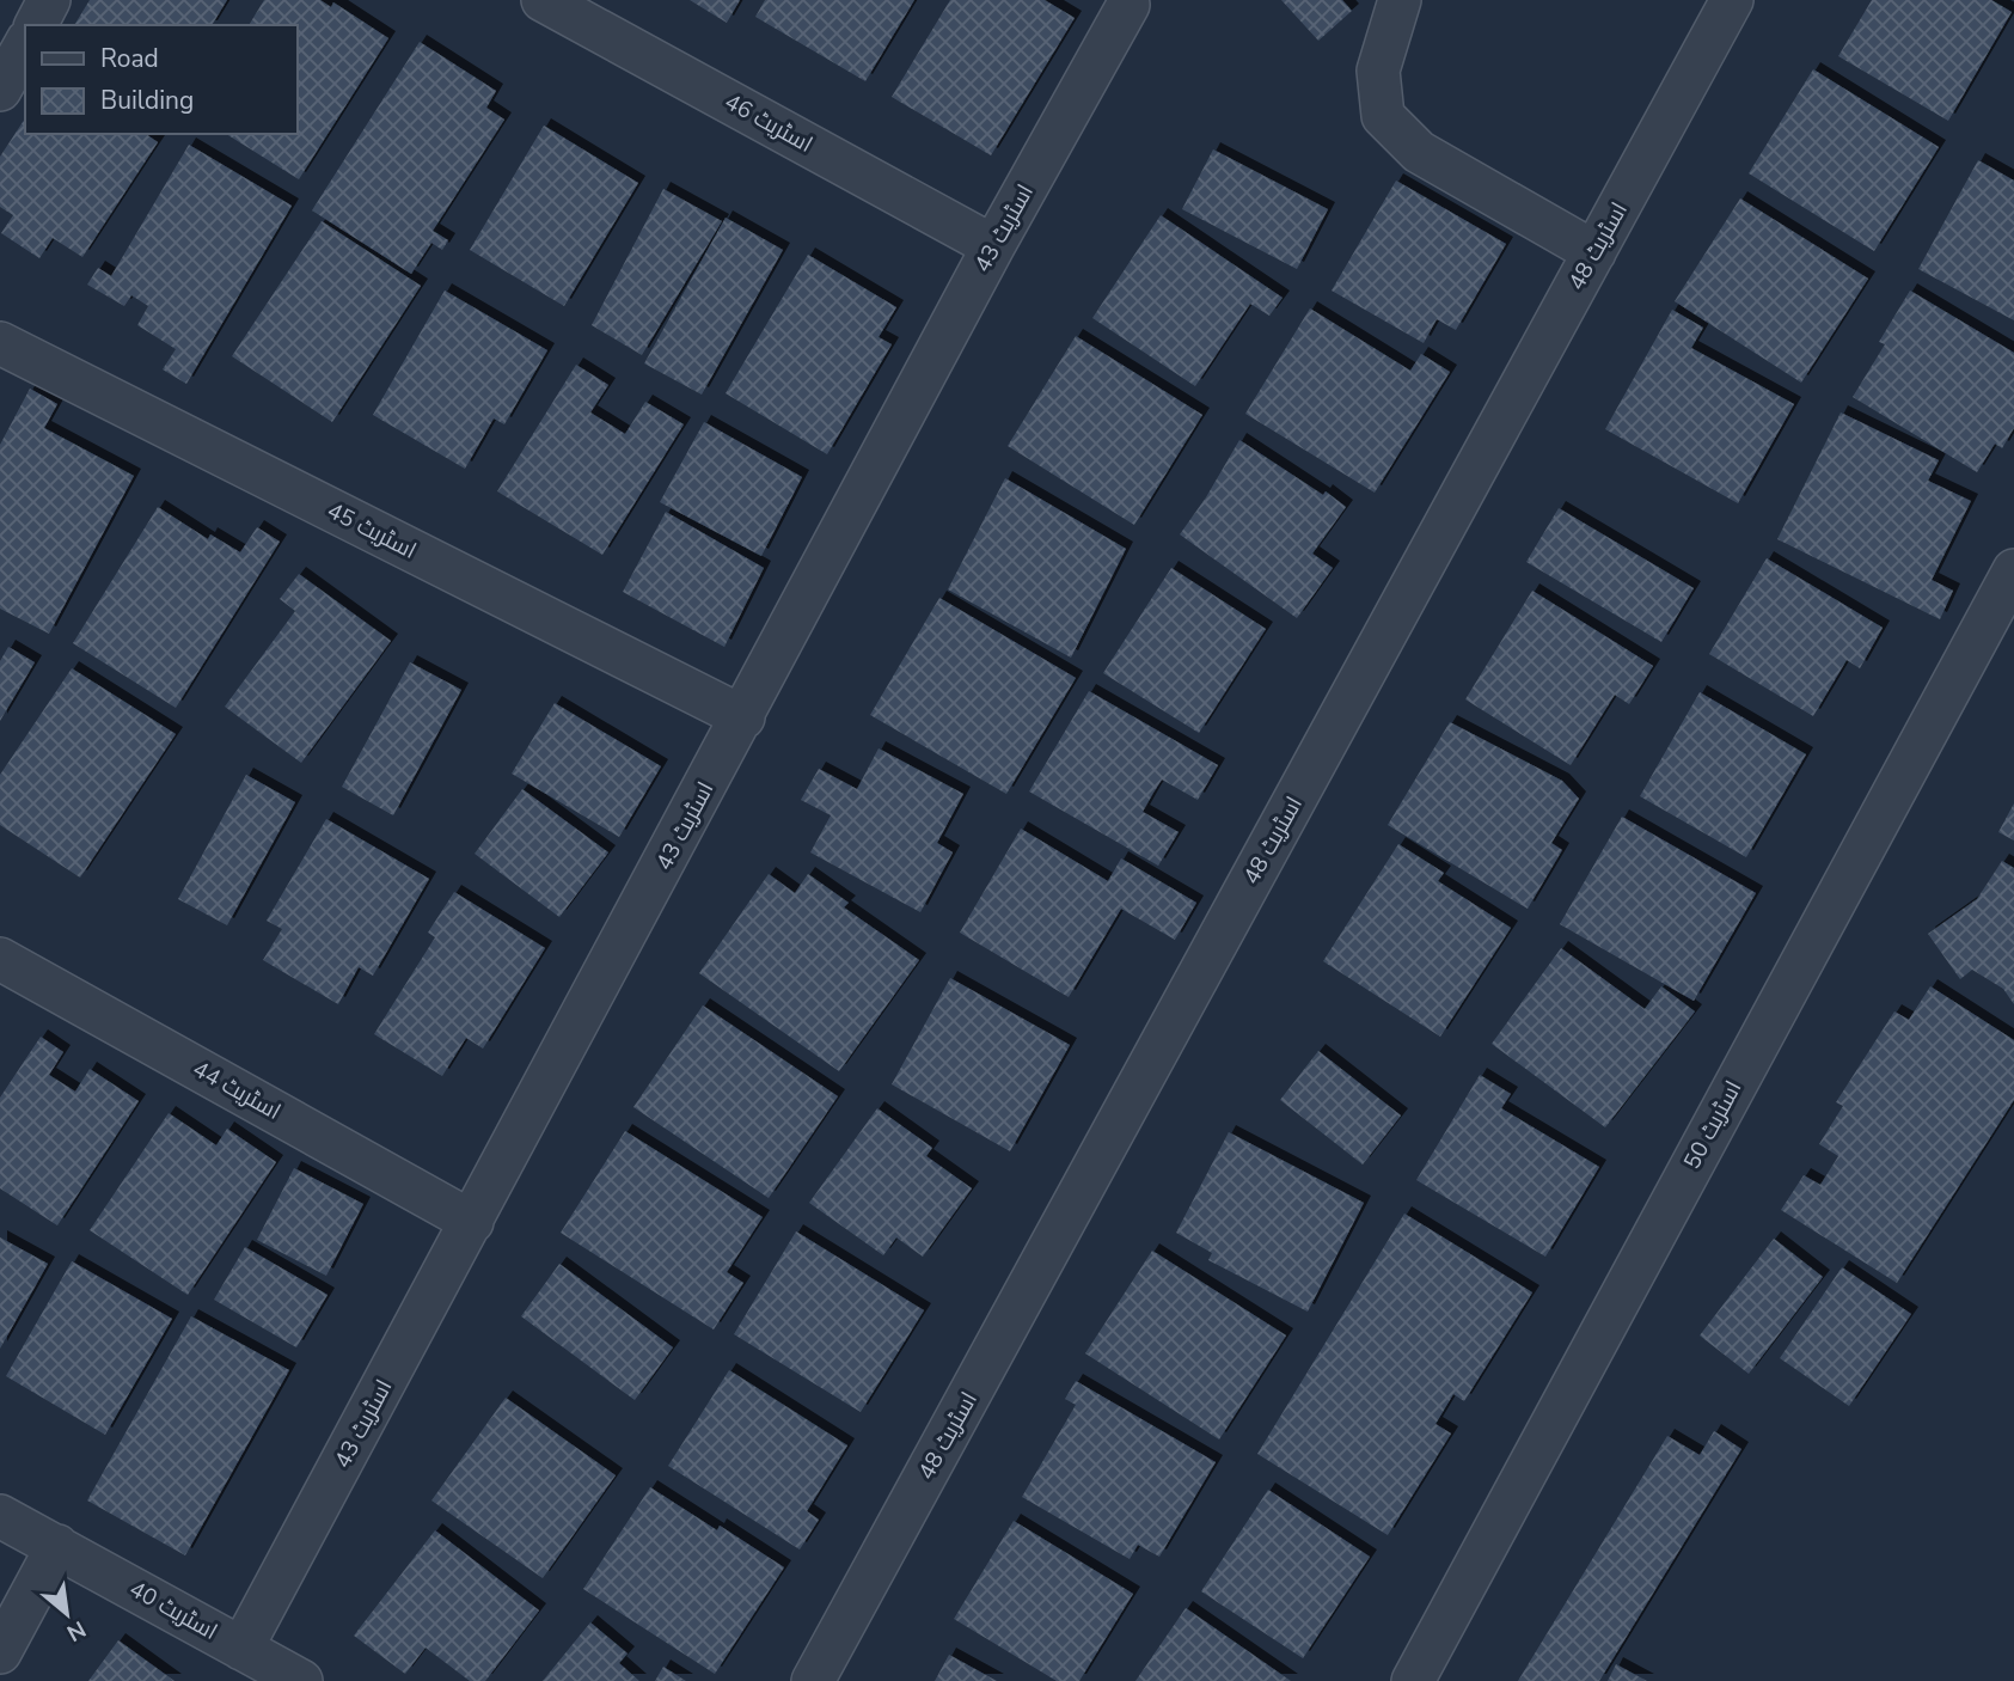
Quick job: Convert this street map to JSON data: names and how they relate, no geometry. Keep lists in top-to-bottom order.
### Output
{
  "streets": {
    "street": [
      "اسٹریٹ 46",
      "اسٹریٹ 43",
      "اسٹریٹ 48",
      "اسٹریٹ 45",
      "اسٹریٹ 44",
      "اسٹریٹ 50",
      "اسٹریٹ 40"
    ]
  },
  "crossings": [
    ["اسٹریٹ 46", "اسٹریٹ 43"],
    ["اسٹریٹ 43", "اسٹریٹ 45"],
    ["اسٹریٹ 43", "اسٹریٹ 44"],
    ["اسٹریٹ 43", "اسٹریٹ 40"]
  ],
  "legend": ["Road", "Building"],
  "north": "bottom right"
}
